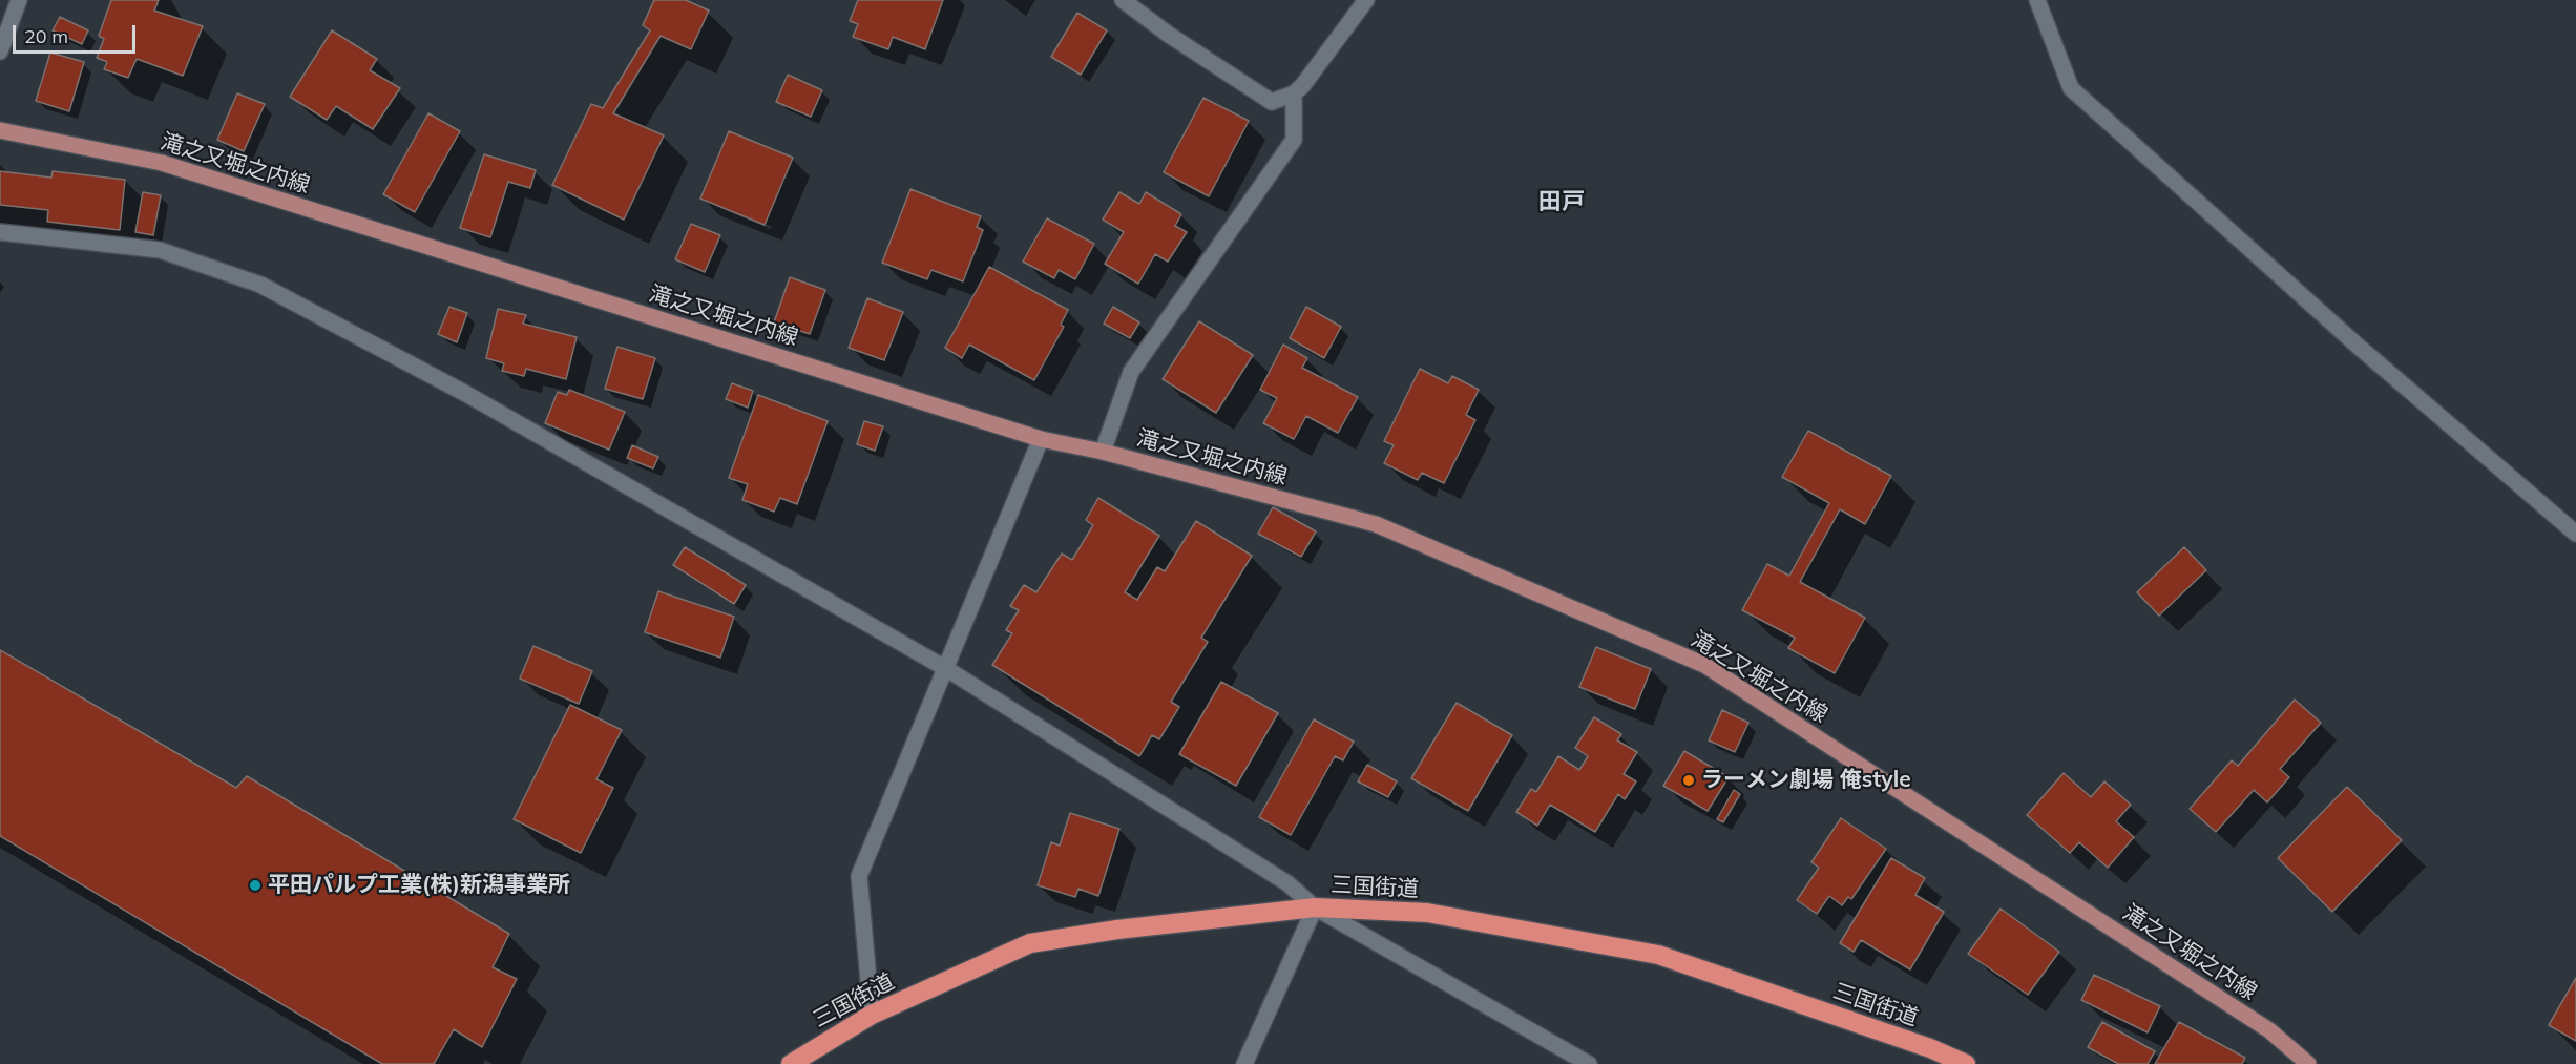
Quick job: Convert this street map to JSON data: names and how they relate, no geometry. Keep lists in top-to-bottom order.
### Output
{
  "streets": {
    "highway": ["三国街道"],
    "main road": ["滝之又堀之内線"]
  },
  "districts": ["田戸"],
  "places": ["ラーメン劇場 俺style", "平田パルプ工業(株)新潟事業所"],
  "scale_bar": "20 m"
}
